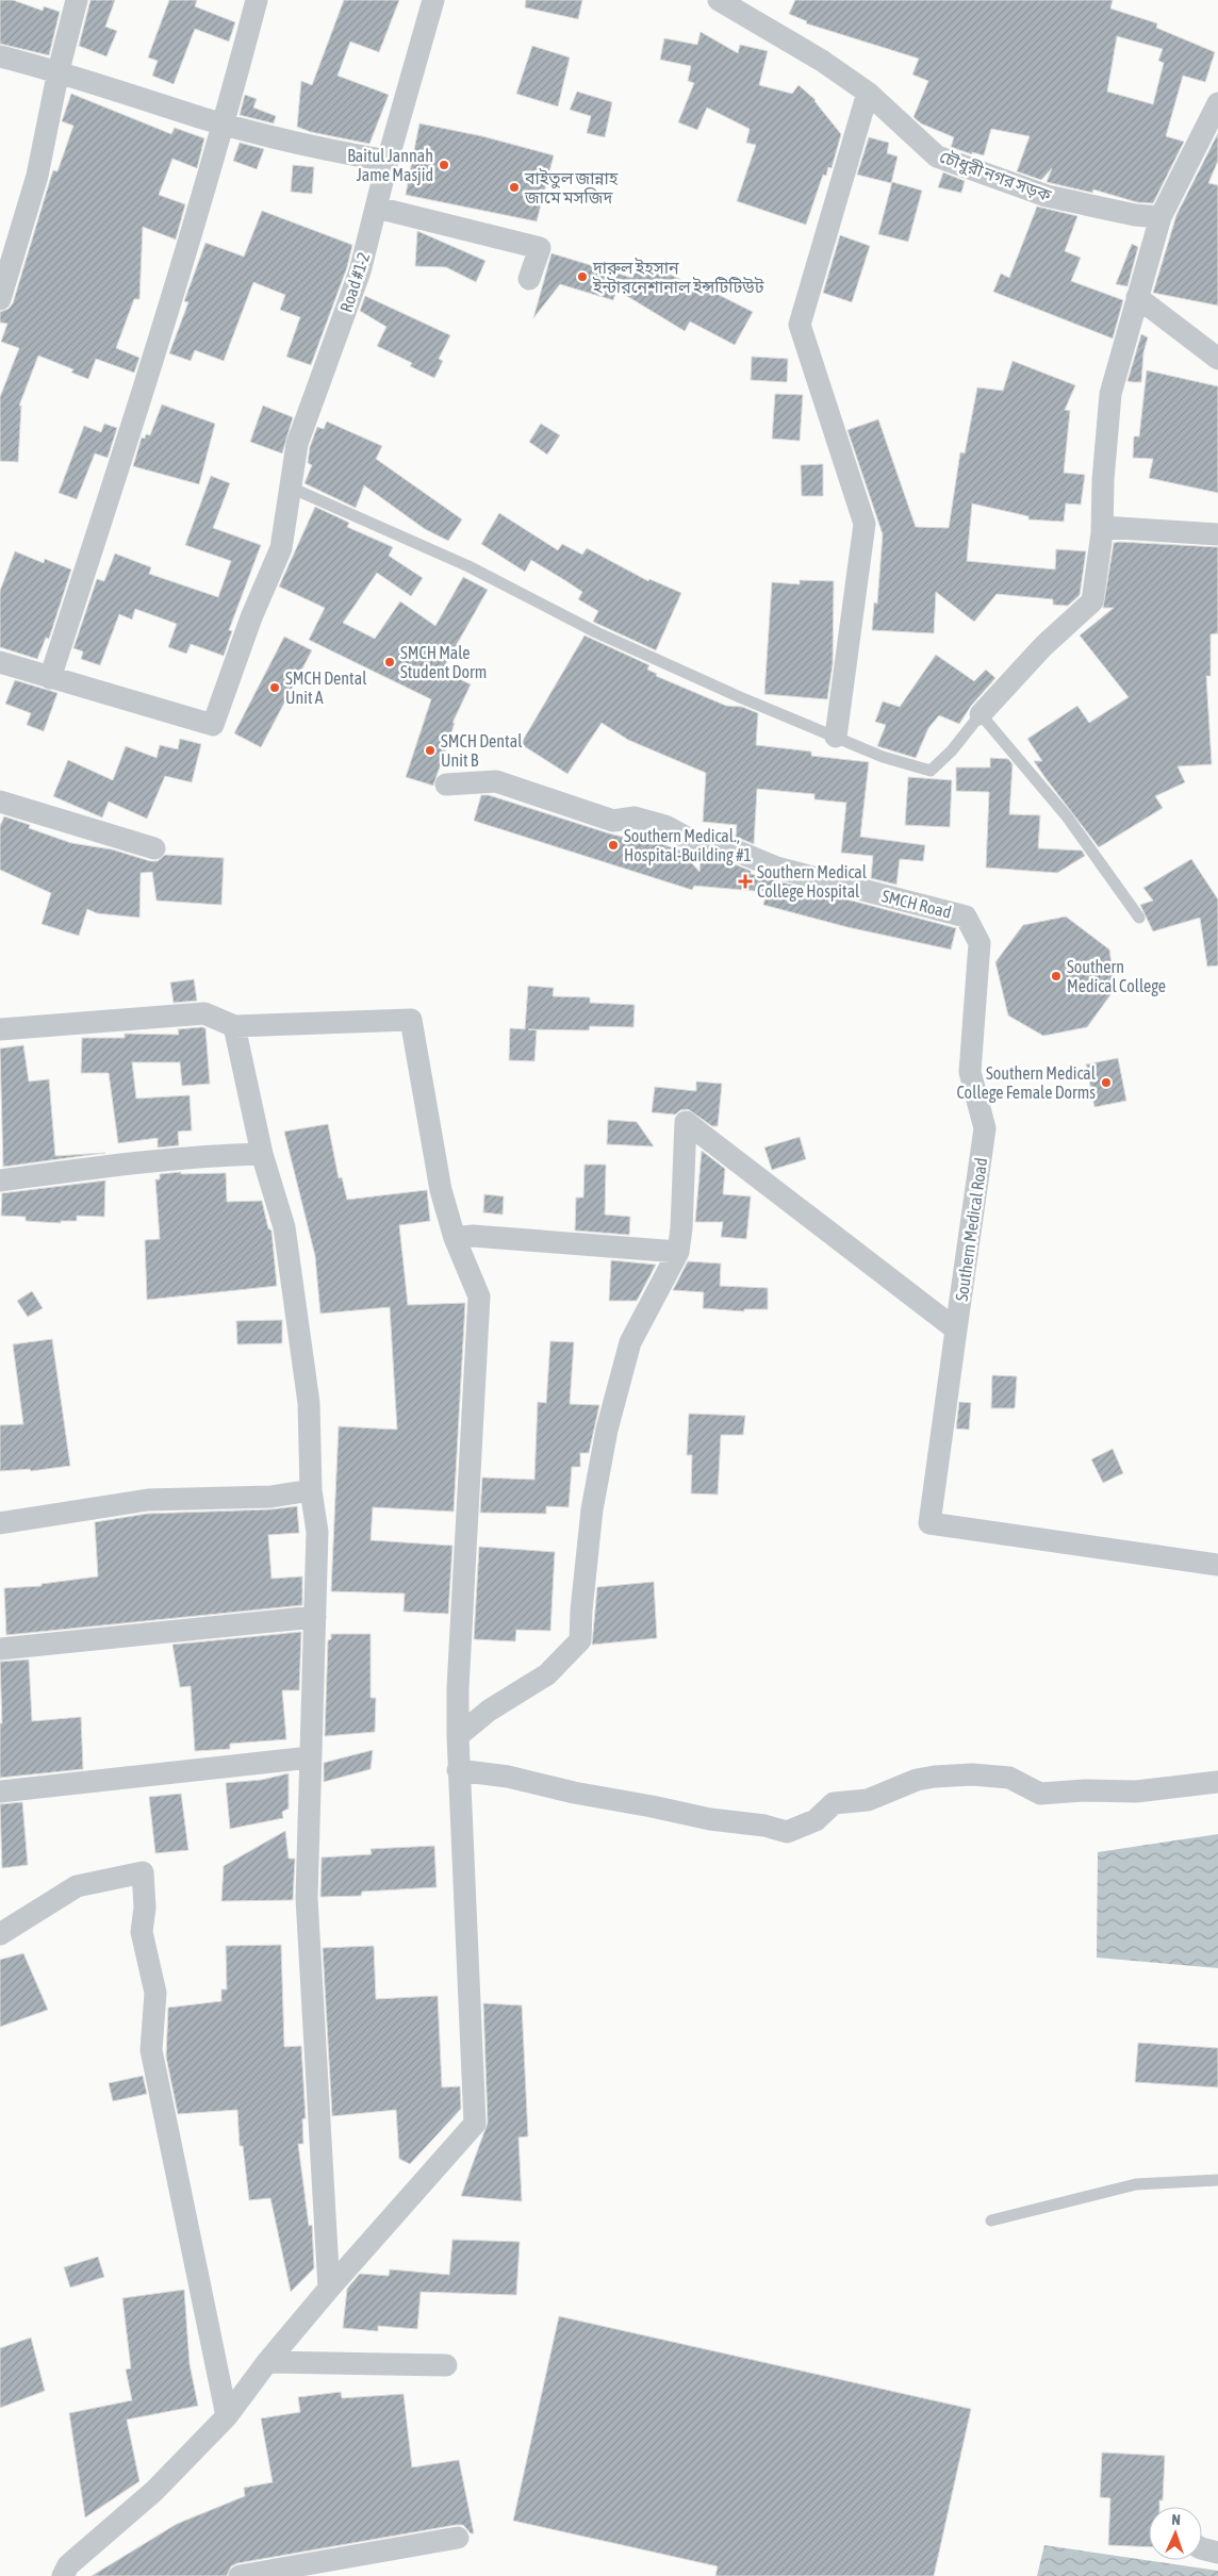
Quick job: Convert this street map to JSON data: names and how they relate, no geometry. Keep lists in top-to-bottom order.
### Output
{
  "streets": {
    "street": [
      "চৌধুরী নগর সড়ক",
      "Road #1-2",
      "SMCH Road",
      "Southern Medical Road"
    ]
  },
  "crossings": [
    ["SMCH Road", "Southern Medical Road"]
  ],
  "places": {
    "other": [
      "Baitul Jannah Jame Masjid",
      "বাইতুল জান্নাহ জামে মসজিদ",
      "দারুল ইহসান ইন্টারনেশানাল ইন্সটিটিউট",
      "SMCH Male Student Dorm",
      "SMCH Dental Unit A",
      "SMCH Dental Unit B",
      "Southern Medical., Hospital-Building #1",
      "Southern Medical College",
      "Southern Medical College Female Dorms"
    ],
    "health": ["Southern Medical College Hospital"]
  },
  "north": "top"
}
